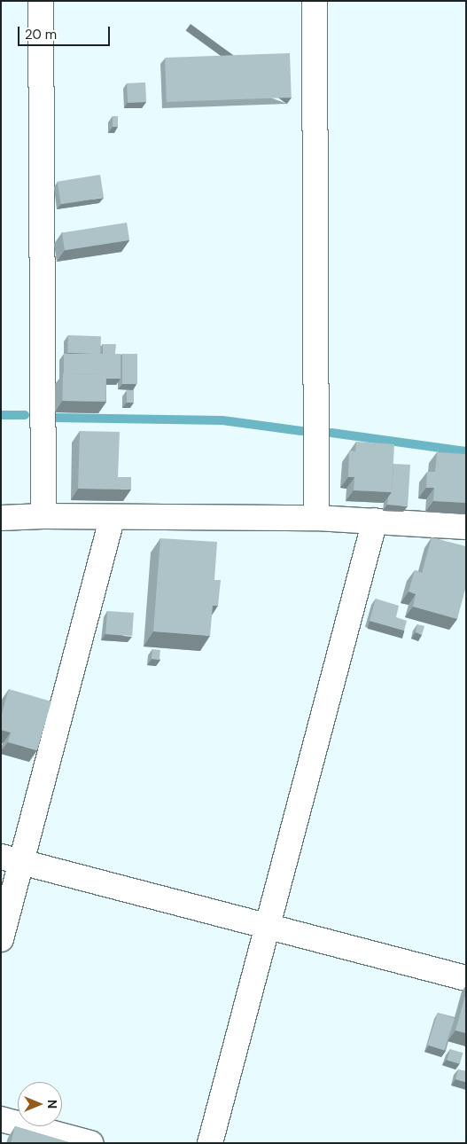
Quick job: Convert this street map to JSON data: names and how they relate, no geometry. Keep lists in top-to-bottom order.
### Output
{
  "scale_bar": "20 m",
  "north": "right"
}
